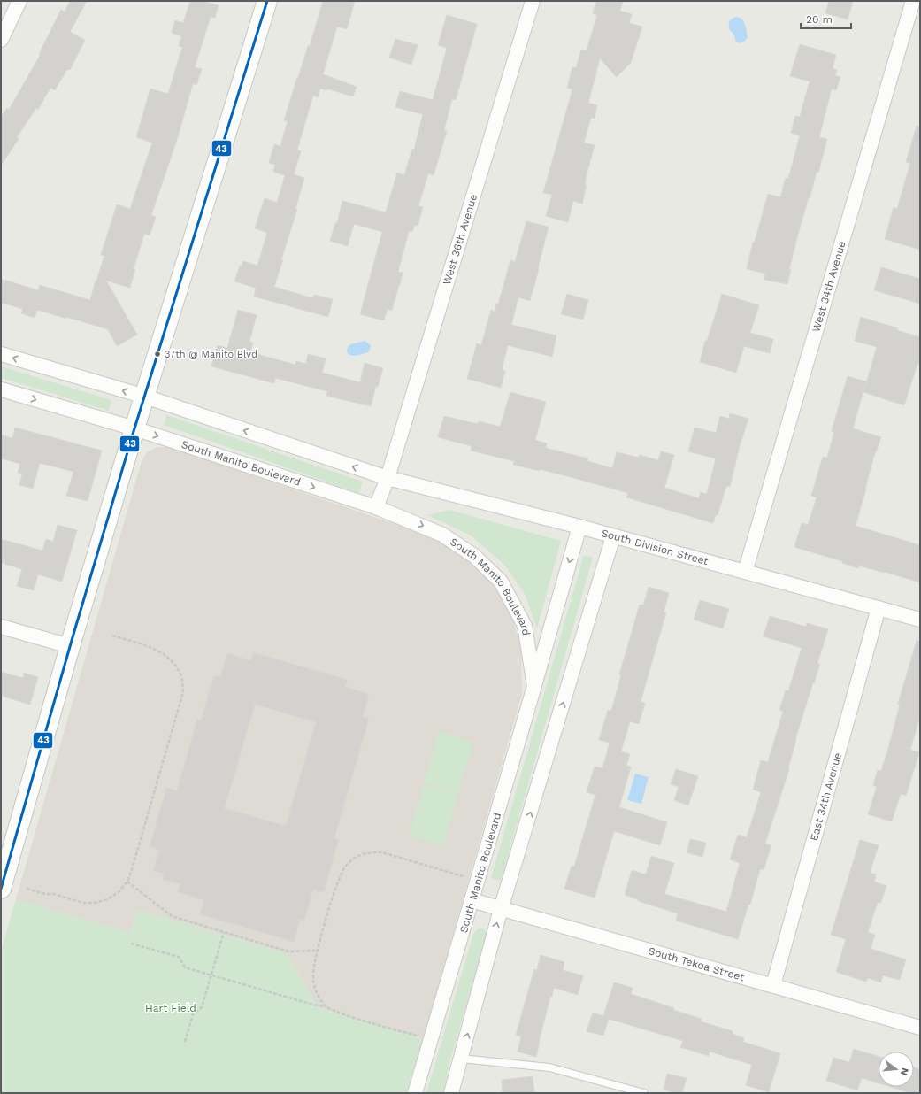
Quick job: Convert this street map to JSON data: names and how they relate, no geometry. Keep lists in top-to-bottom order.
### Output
{
  "streets": {
    "street": [
      "West 36th Avenue",
      "West 34th Avenue",
      "South Manito Boulevard",
      "South Division Street",
      "East 34th Avenue",
      "South Tekoa Street"
    ]
  },
  "crossings": [
    ["West 36th Avenue", "South Manito Boulevard"],
    ["West 36th Avenue", "South Division Street"],
    ["West 34th Avenue", "South Division Street"],
    ["South Manito Boulevard", "South Tekoa Street"],
    ["South Division Street", "East 34th Avenue"],
    ["East 34th Avenue", "South Tekoa Street"]
  ],
  "parks": ["Hart Field"],
  "places": ["37th @ Manito Blvd"],
  "lines": ["transit line 43"],
  "scale_bar": "20 m",
  "north": "right"
}
